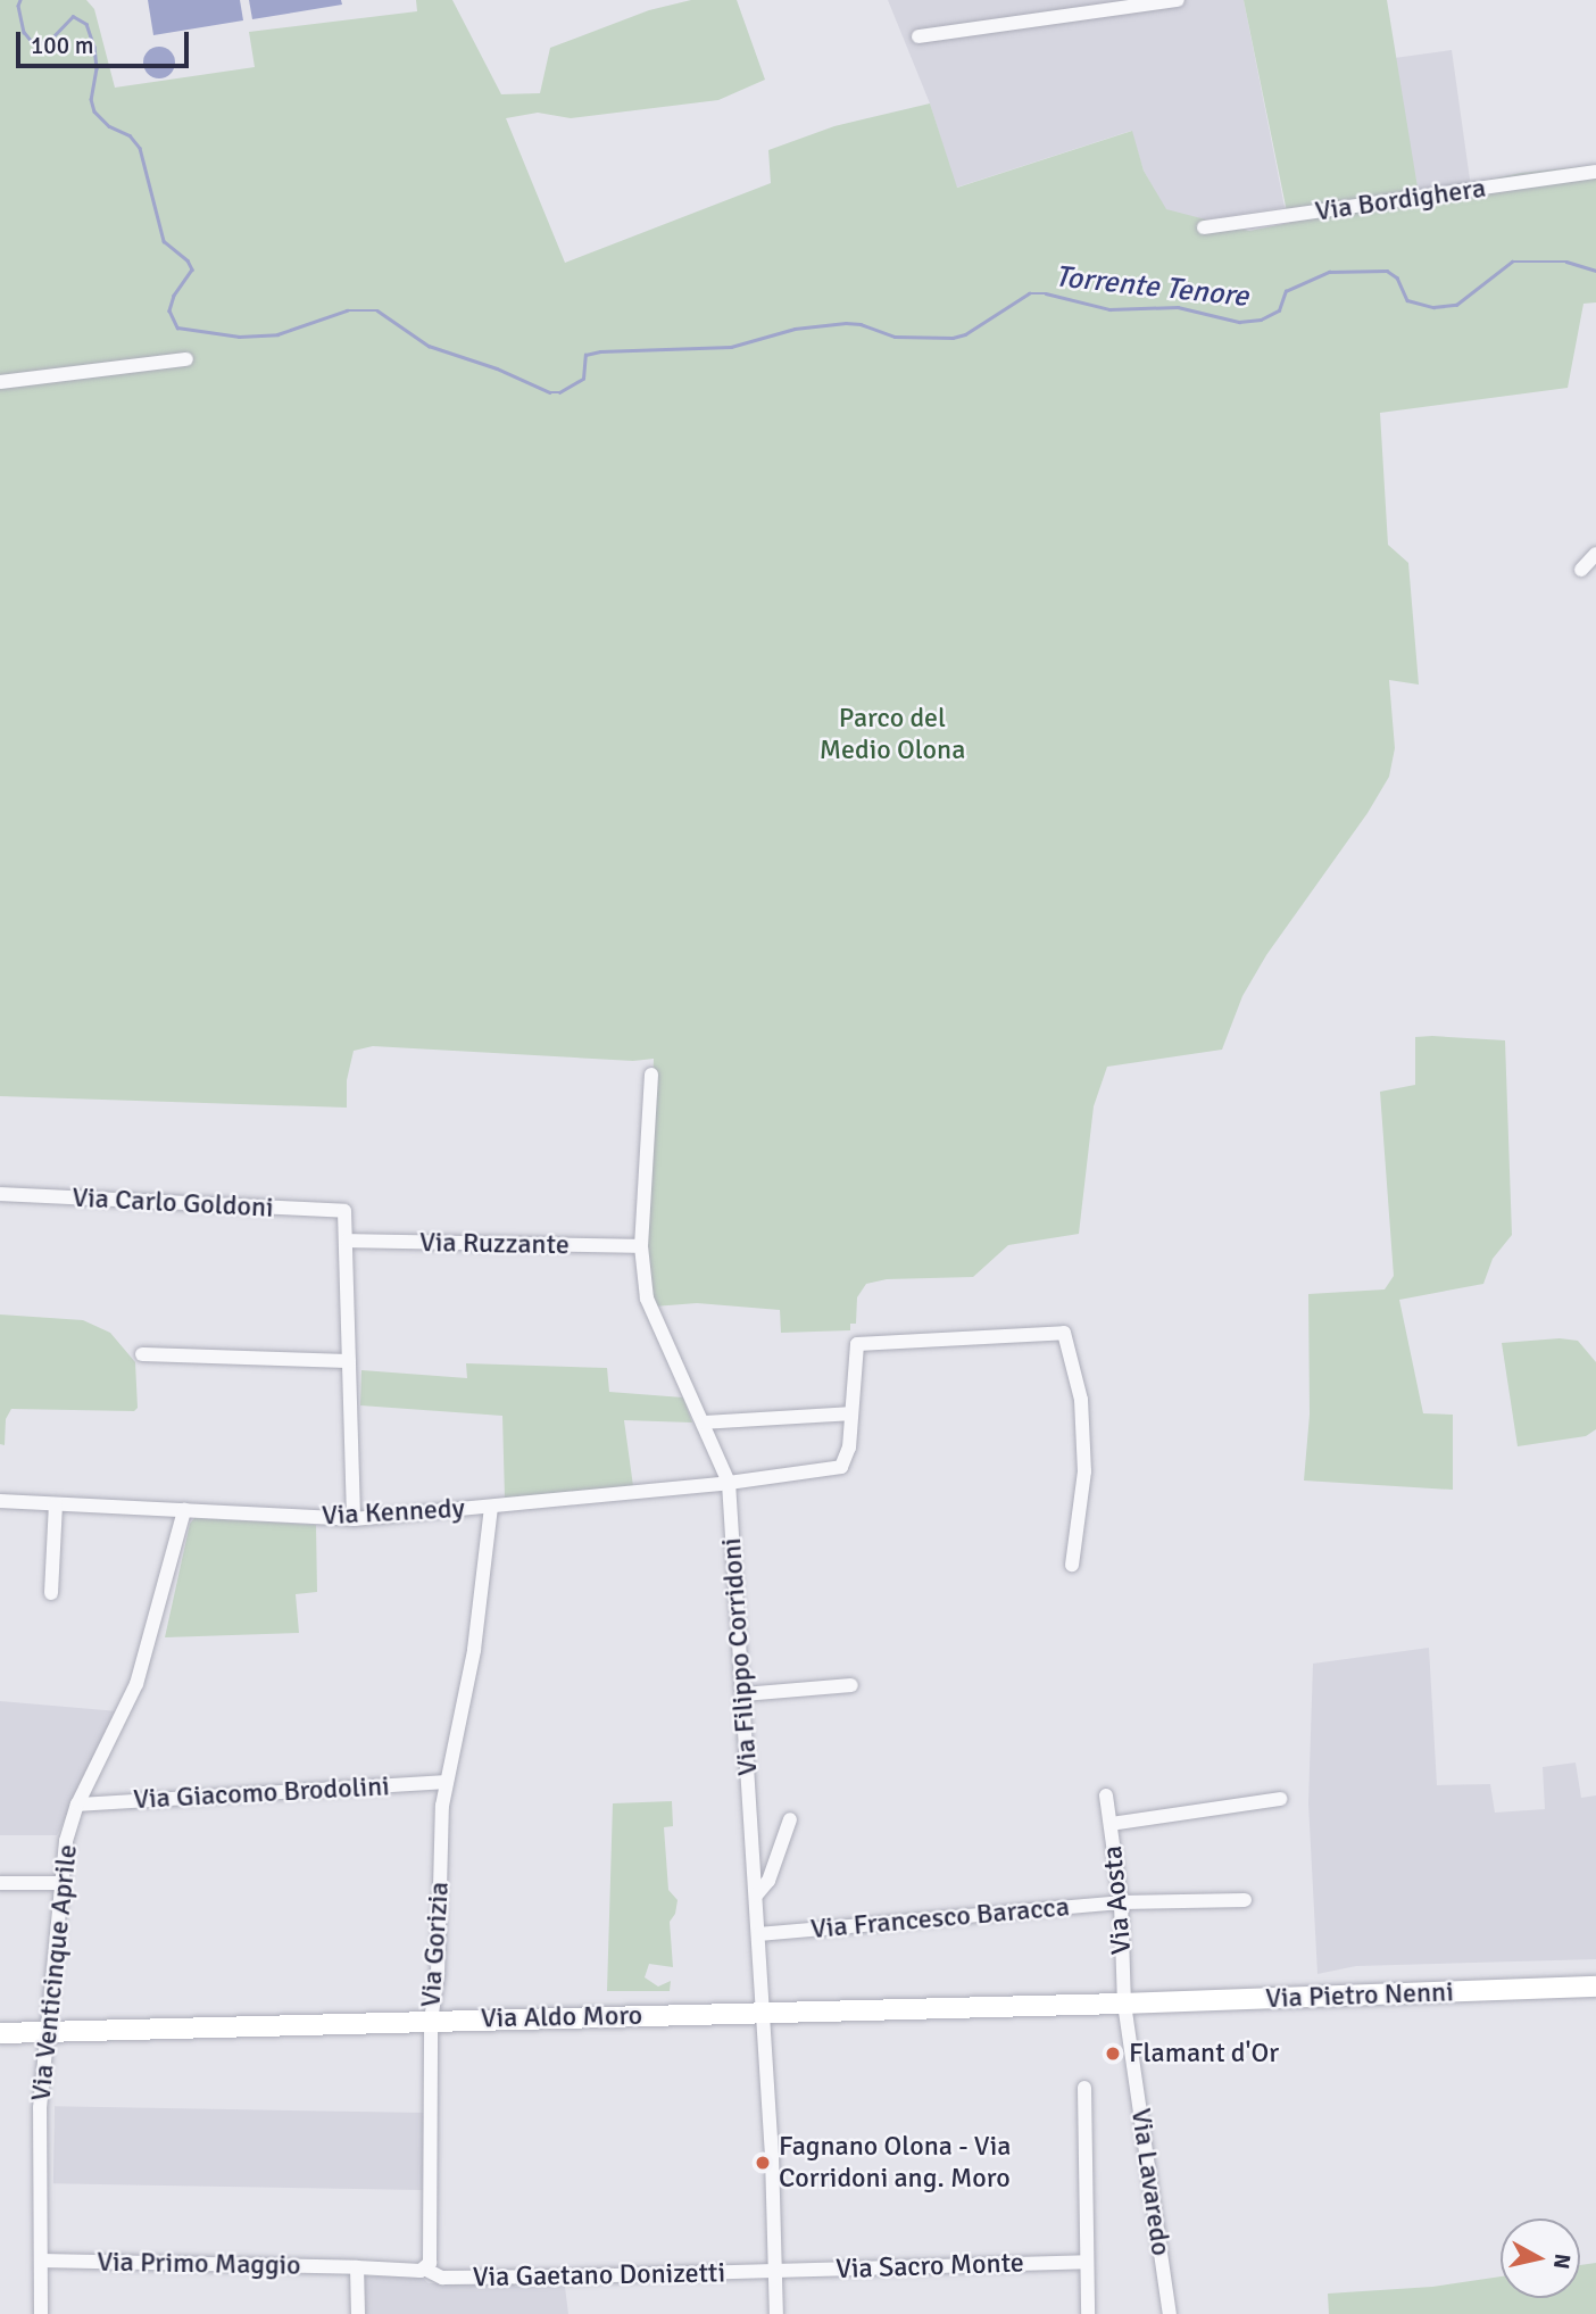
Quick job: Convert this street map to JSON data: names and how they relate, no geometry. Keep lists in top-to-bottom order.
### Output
{
  "streets": {
    "main road": ["Via Pietro Nenni", "Via Aldo Moro"],
    "street": [
      "Via Bordighera",
      "Via Carlo Goldoni",
      "Via Ruzzante",
      "Via Kennedy",
      "Via Filippo Corridoni",
      "Via Giacomo Brodolini",
      "Via Aosta",
      "Via Francesco Baracca",
      "Via Gorizia",
      "Via Venticinque Aprile",
      "Via Lavaredo",
      "Via Primo Maggio",
      "Via Sacro Monte",
      "Via Gaetano Donizetti"
    ]
  },
  "crossings": [
    ["Via Carlo Goldoni", "Via Ruzzante"],
    ["Via Ruzzante", "Via Filippo Corridoni"],
    ["Via Kennedy", "Via Filippo Corridoni"],
    ["Via Kennedy", "Via Gorizia"],
    ["Via Kennedy", "Via Venticinque Aprile"],
    ["Via Filippo Corridoni", "Via Francesco Baracca"],
    ["Via Filippo Corridoni", "Via Aldo Moro"],
    ["Via Filippo Corridoni", "Via Sacro Monte"],
    ["Via Filippo Corridoni", "Via Gaetano Donizetti"],
    ["Via Giacomo Brodolini", "Via Gorizia"],
    ["Via Giacomo Brodolini", "Via Venticinque Aprile"],
    ["Via Aosta", "Via Francesco Baracca"],
    ["Via Aosta", "Via Pietro Nenni"],
    ["Via Aosta", "Via Aldo Moro"],
    ["Via Aosta", "Via Lavaredo"],
    ["Via Gorizia", "Via Aldo Moro"],
    ["Via Gorizia", "Via Gaetano Donizetti"],
    ["Via Venticinque Aprile", "Via Aldo Moro"],
    ["Via Venticinque Aprile", "Via Primo Maggio"],
    ["Via Pietro Nenni", "Via Aldo Moro"],
    ["Via Pietro Nenni", "Via Lavaredo"],
    ["Via Aldo Moro", "Via Lavaredo"],
    ["Via Sacro Monte", "Via Gaetano Donizetti"]
  ],
  "water": ["Torrente Tenore"],
  "parks": ["Parco del Medio Olona"],
  "places": ["Flamant d'Or", "Fagnano Olona - Via Corridoni ang. Moro"],
  "scale_bar": "100 m",
  "north": "right"
}
